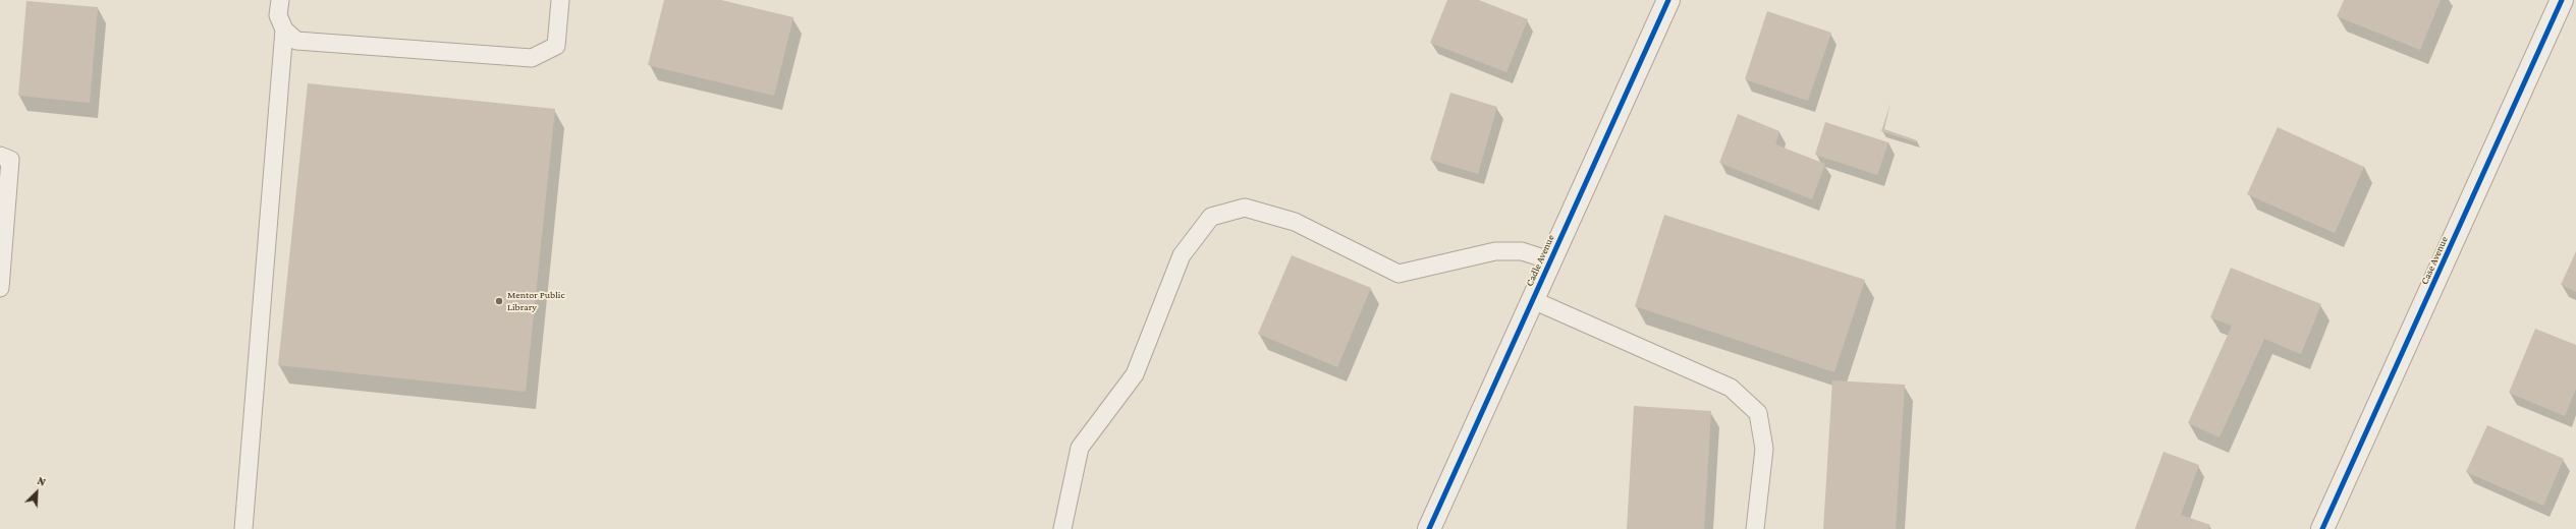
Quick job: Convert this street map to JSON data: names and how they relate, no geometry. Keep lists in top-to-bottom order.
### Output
{
  "streets": {
    "street": ["Cadle Avenue", "Case Avenue"]
  },
  "places": ["Mentor Public Library"],
  "north": "top right"
}
